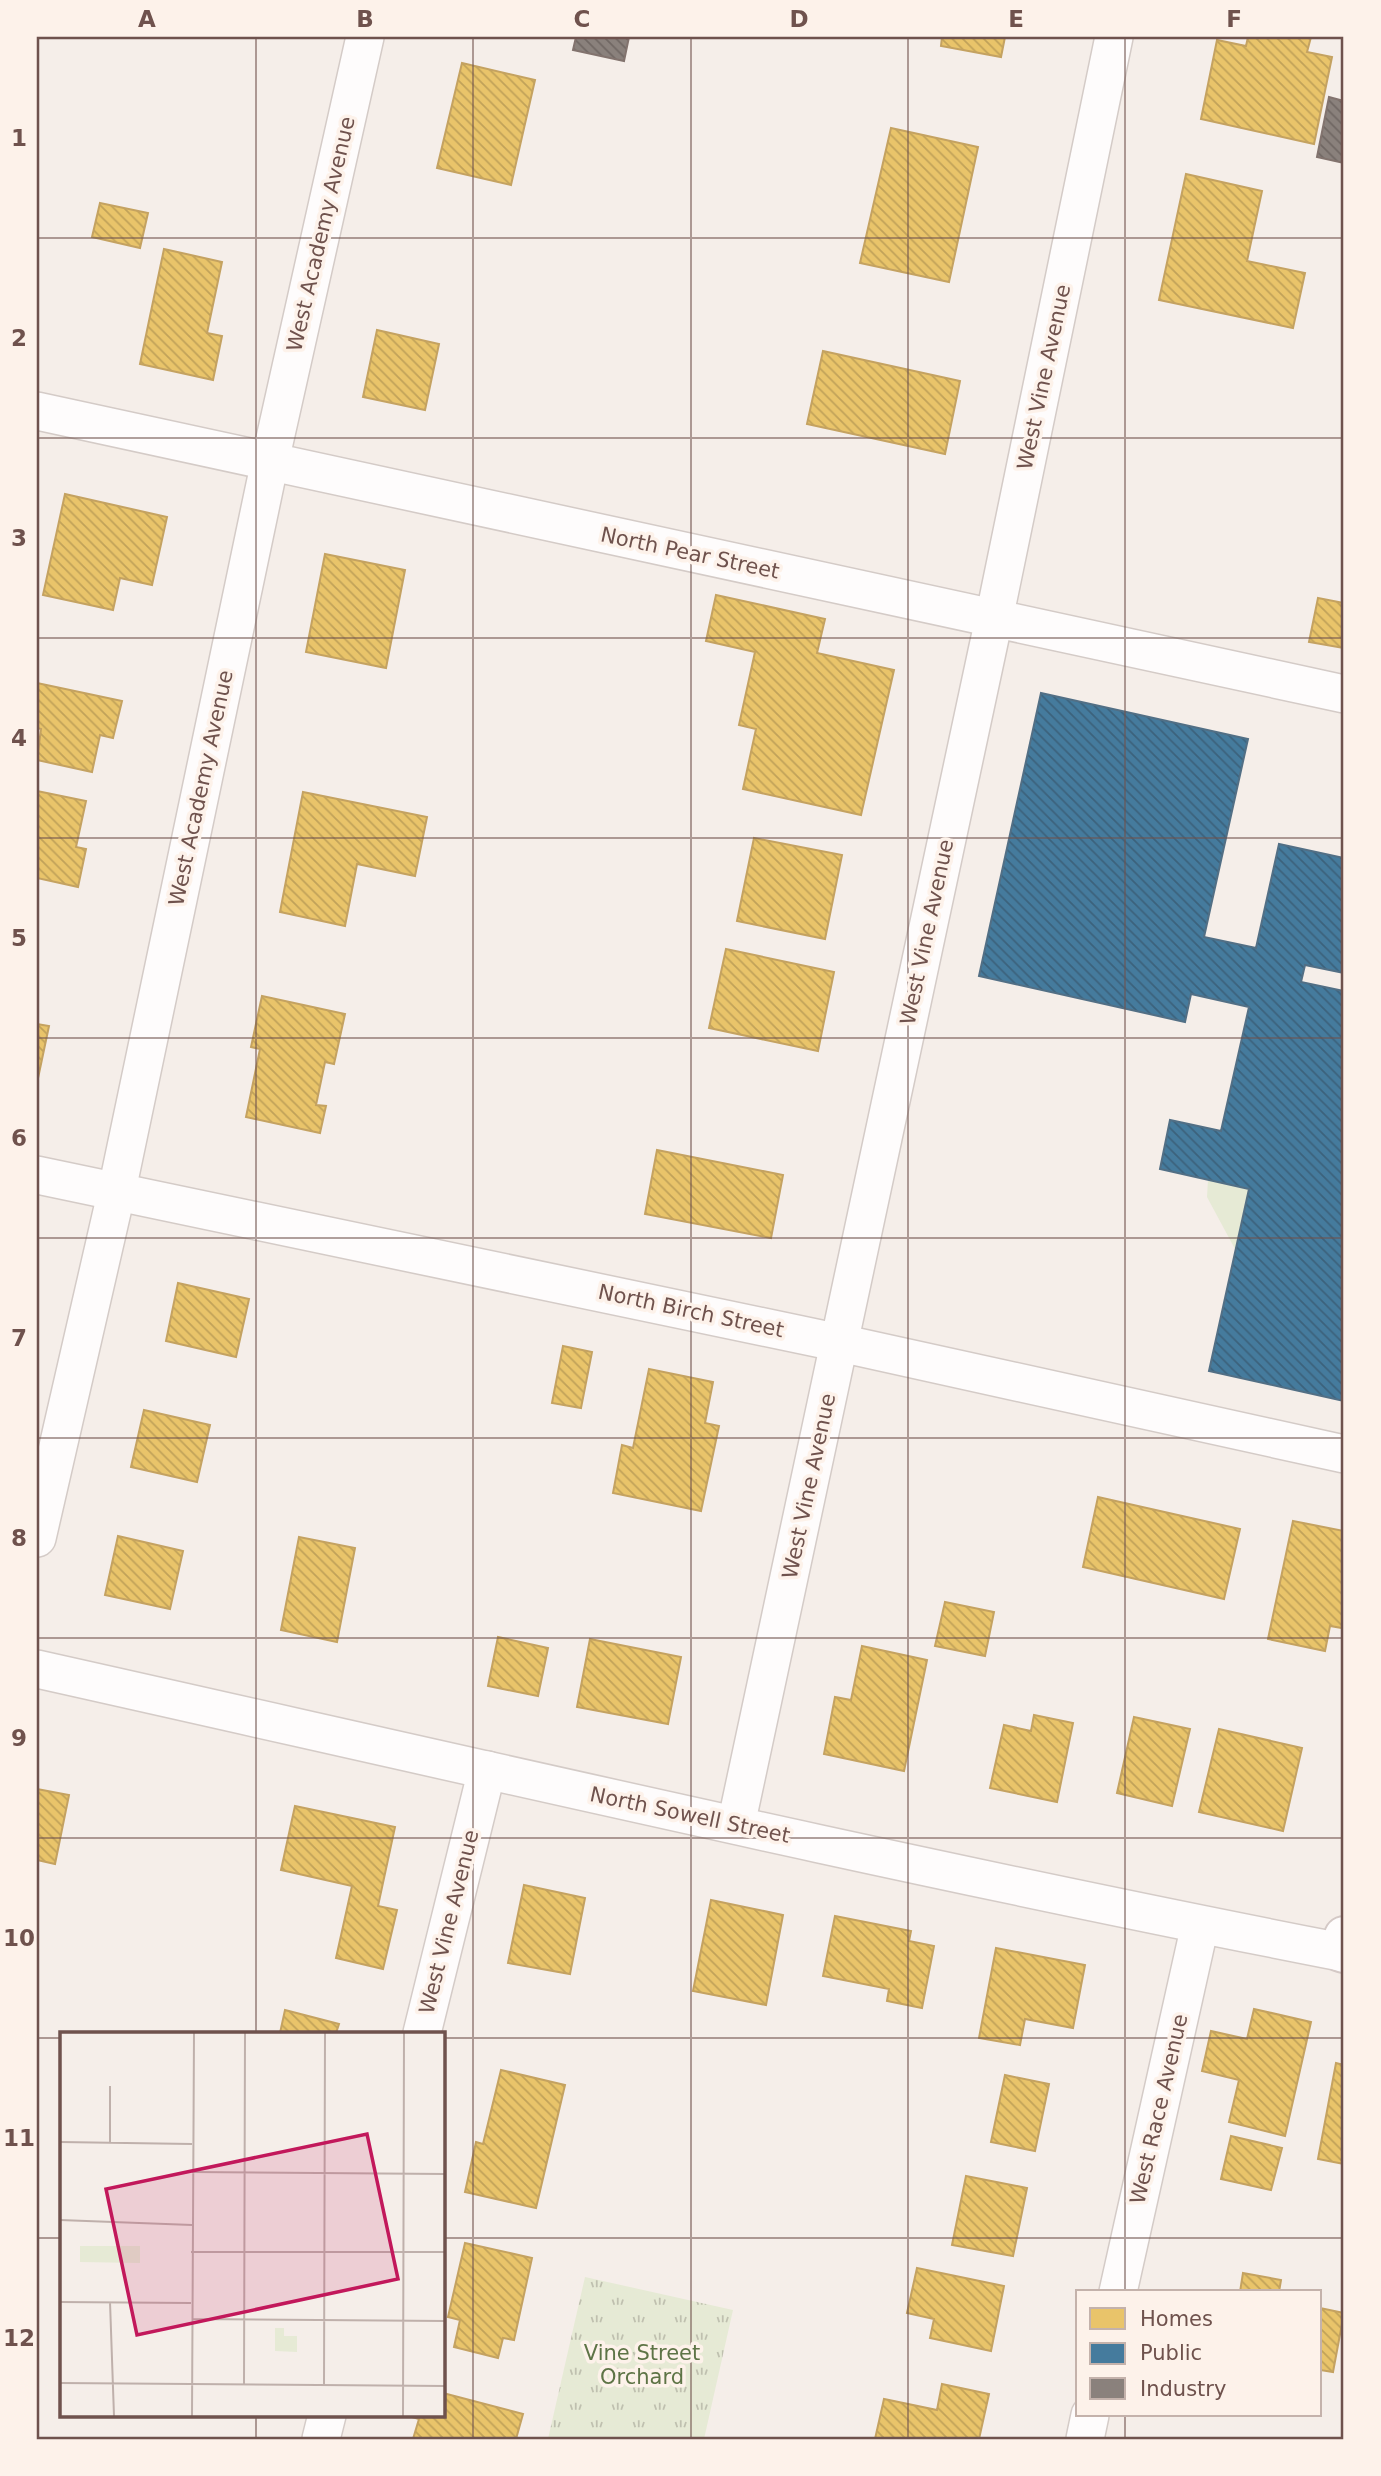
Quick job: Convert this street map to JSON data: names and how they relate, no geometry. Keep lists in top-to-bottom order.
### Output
{
  "streets": {
    "street": [
      "West Academy Avenue",
      "West Vine Avenue",
      "North Pear Street",
      "North Birch Street",
      "North Sowell Street",
      "West Race Avenue"
    ]
  },
  "crossings": [
    ["West Academy Avenue", "North Pear Street"],
    ["West Academy Avenue", "North Birch Street"],
    ["West Vine Avenue", "North Pear Street"],
    ["West Vine Avenue", "North Birch Street"],
    ["West Vine Avenue", "North Sowell Street"],
    ["North Sowell Street", "West Race Avenue"]
  ],
  "parks": ["Vine Street Orchard"],
  "legend": ["Homes", "Public", "Industry"],
  "grid": {
    "columns": [
      "A",
      "B",
      "C",
      "D",
      "E",
      "F"
    ],
    "rows": [
      "1",
      "2",
      "3",
      "4",
      "5",
      "6",
      "7",
      "8",
      "9",
      "10",
      "11",
      "12"
    ]
  }
}
